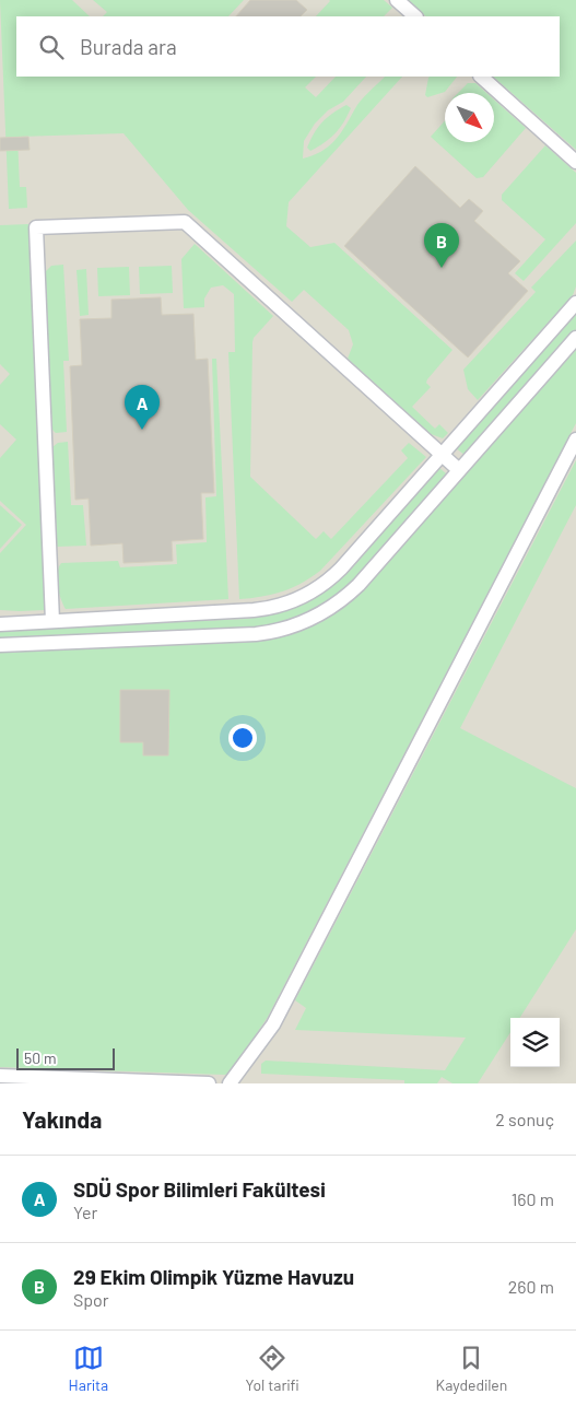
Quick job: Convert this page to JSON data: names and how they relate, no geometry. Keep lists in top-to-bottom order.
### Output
{
  "scale_bar": "50 m",
  "north": "bottom right",
  "page": {
    "search": "Burada ara",
    "pins": ["B", "A"],
    "scale": "50 m",
    "heading": ["Yakında", "2 sonuç"],
    "list": [
      {
        "mark": "A",
        "name": "SDÜ Spor Bilimleri Fakültesi",
        "note": "Yer",
        "value": "160 m"
      },
      {
        "mark": "B",
        "name": "29 Ekim Olimpik Yüzme Havuzu",
        "note": "Spor",
        "value": "260 m"
      }
    ],
    "nav": ["Harita", "Yol tarifi", "Kaydedilen"]
  }
}
